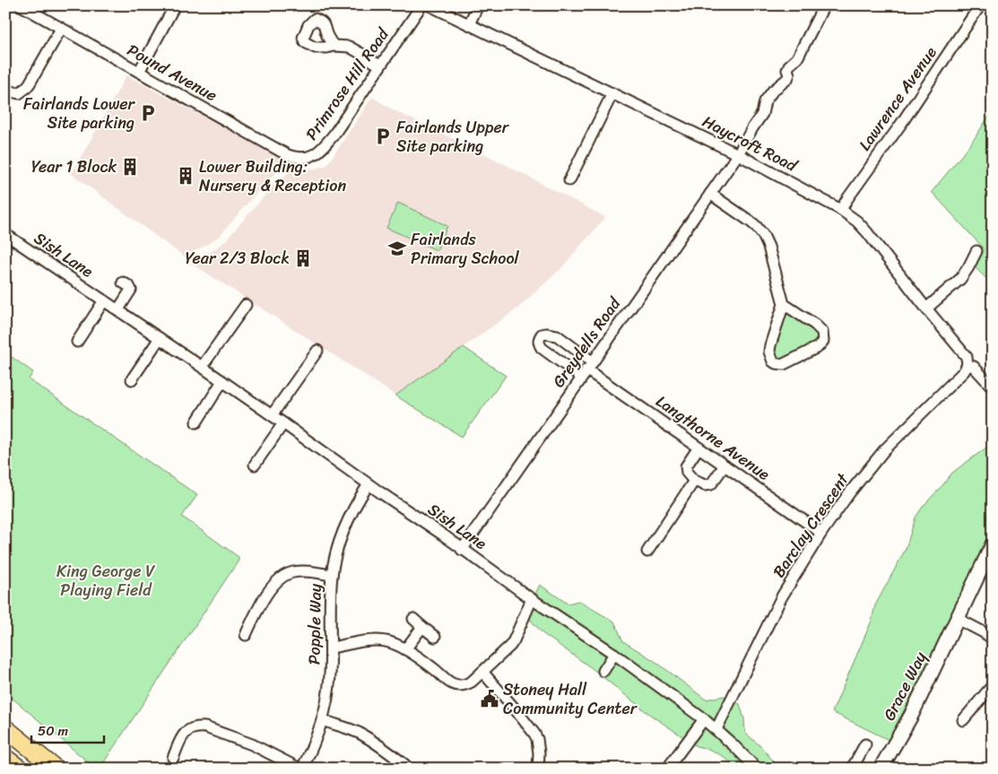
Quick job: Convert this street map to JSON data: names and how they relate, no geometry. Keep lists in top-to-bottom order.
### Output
{
  "streets": {
    "street": [
      "Pound Avenue",
      "Primrose Hill Road",
      "Lawrence Avenue",
      "Haycroft Road",
      "Sish Lane",
      "Greydells Road",
      "Langthorne Avenue",
      "Barclay Crescent",
      "Popple Way",
      "Grace Way"
    ]
  },
  "crossings": [
    ["Pound Avenue", "Primrose Hill Road"],
    ["Lawrence Avenue", "Haycroft Road"],
    ["Haycroft Road", "Greydells Road"],
    ["Haycroft Road", "Barclay Crescent"],
    ["Sish Lane", "Greydells Road"],
    ["Sish Lane", "Barclay Crescent"],
    ["Sish Lane", "Popple Way"],
    ["Greydells Road", "Langthorne Avenue"],
    ["Langthorne Avenue", "Barclay Crescent"]
  ],
  "parks": ["King George V Playing Field"],
  "places": {
    "parking": ["Fairlands Lower Site parking", "Fairlands Upper Site parking"],
    "building": ["Year 1 Block", "Lower Building: Nursery & Reception", "Year 2/3 Block"],
    "school or university": ["Fairlands Primary School"],
    "public building": ["Stoney Hall Community Center"]
  },
  "scale_bar": "50 m"
}
